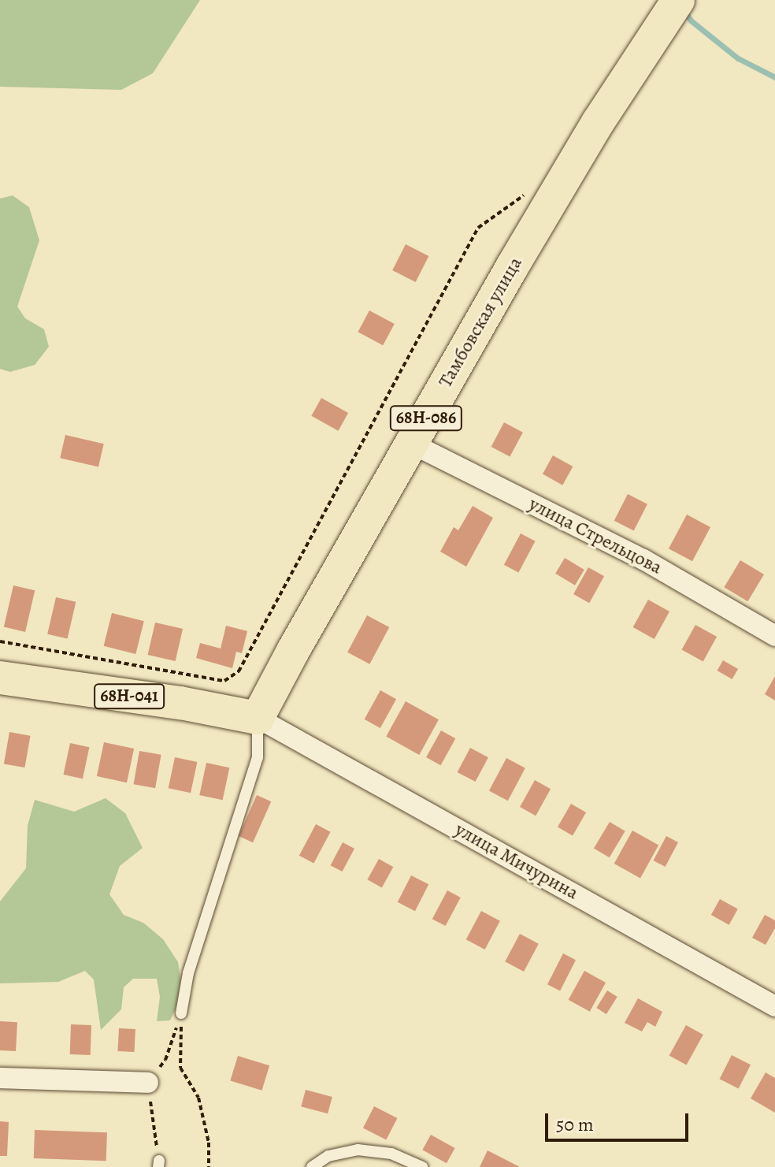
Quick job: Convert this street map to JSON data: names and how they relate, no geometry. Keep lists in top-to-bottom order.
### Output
{
  "streets": {
    "main road": ["Тамбовская улица", "68Н-086", "68Н-041"],
    "street": ["улица Стрельцова", "улица Мичурина"]
  },
  "crossings": [
    ["Тамбовская улица", "улица Стрельцова"],
    ["Тамбовская улица", "68Н-041"],
    ["Тамбовская улица", "улица Мичурина"],
    ["68Н-041", "улица Мичурина"]
  ],
  "scale_bar": "50 m"
}
